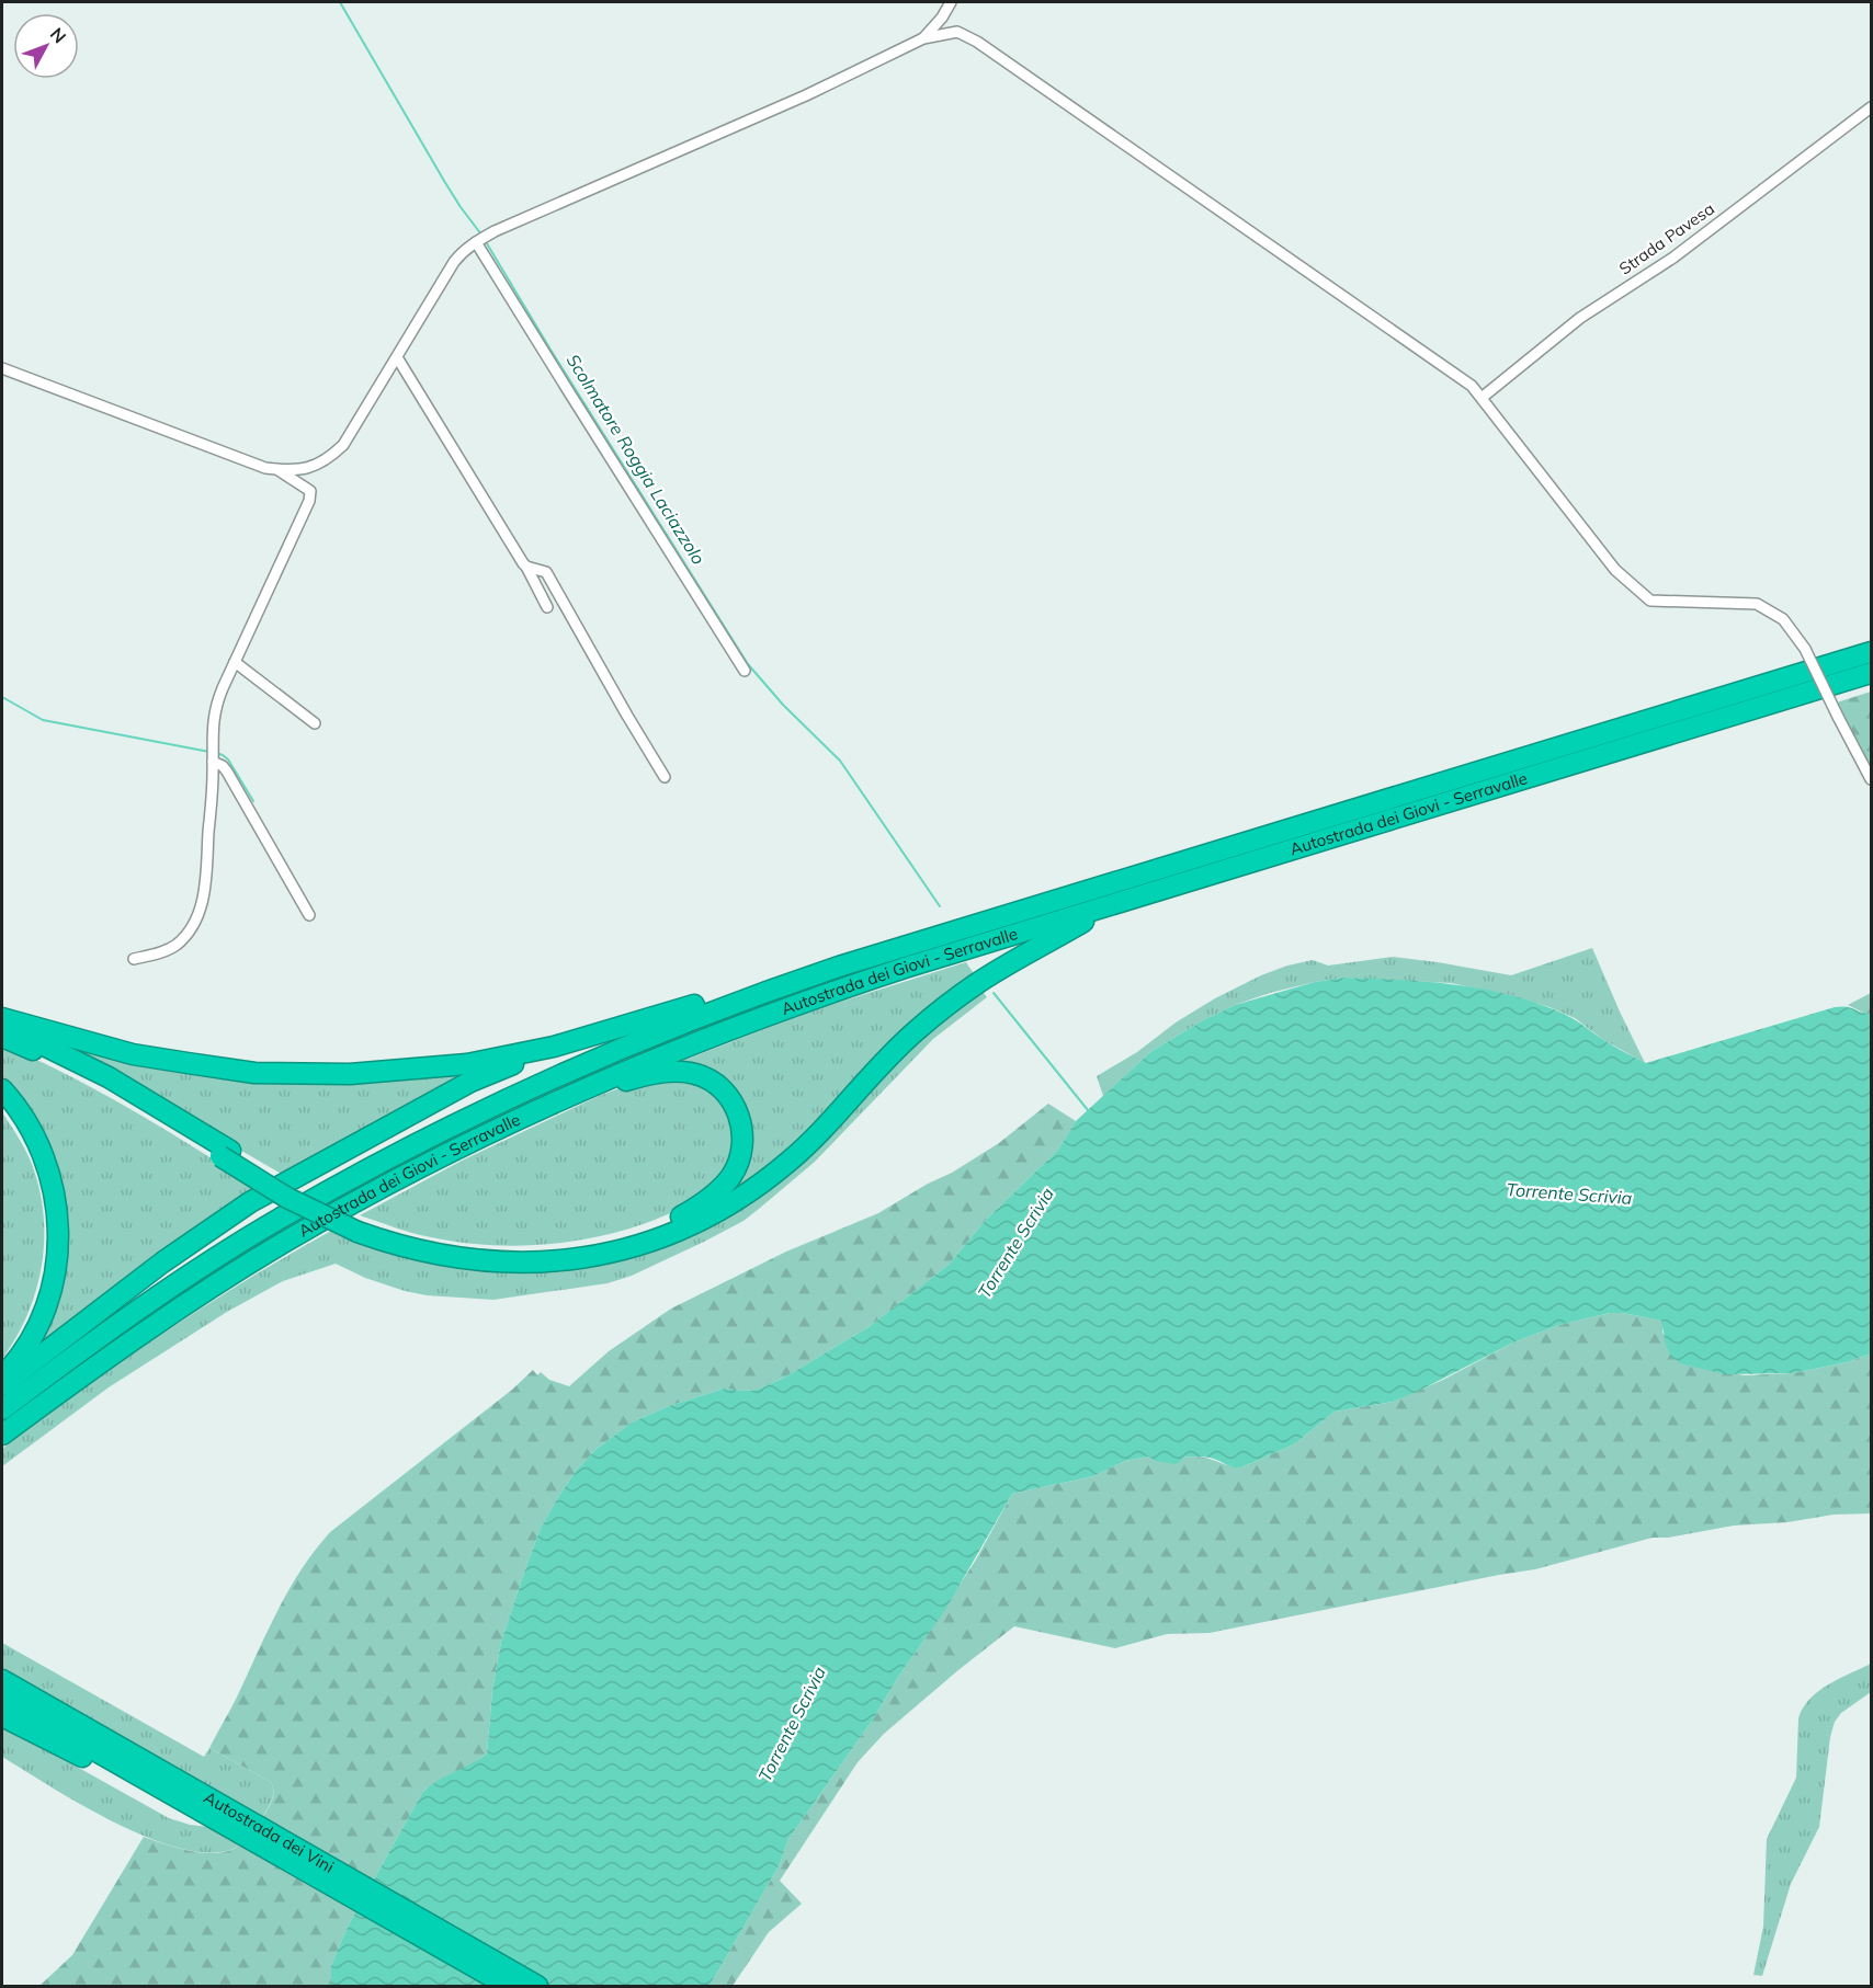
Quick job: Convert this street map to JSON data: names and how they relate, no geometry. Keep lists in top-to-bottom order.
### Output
{
  "streets": {
    "highway": ["Autostrada dei Giovi - Serravalle", "Autostrada dei Vini"],
    "street": ["Strada Pavesa"]
  },
  "water": ["Scolmatore Roggia Laciazzolo", "Torrente Scrivia"],
  "north": "top right"
}
